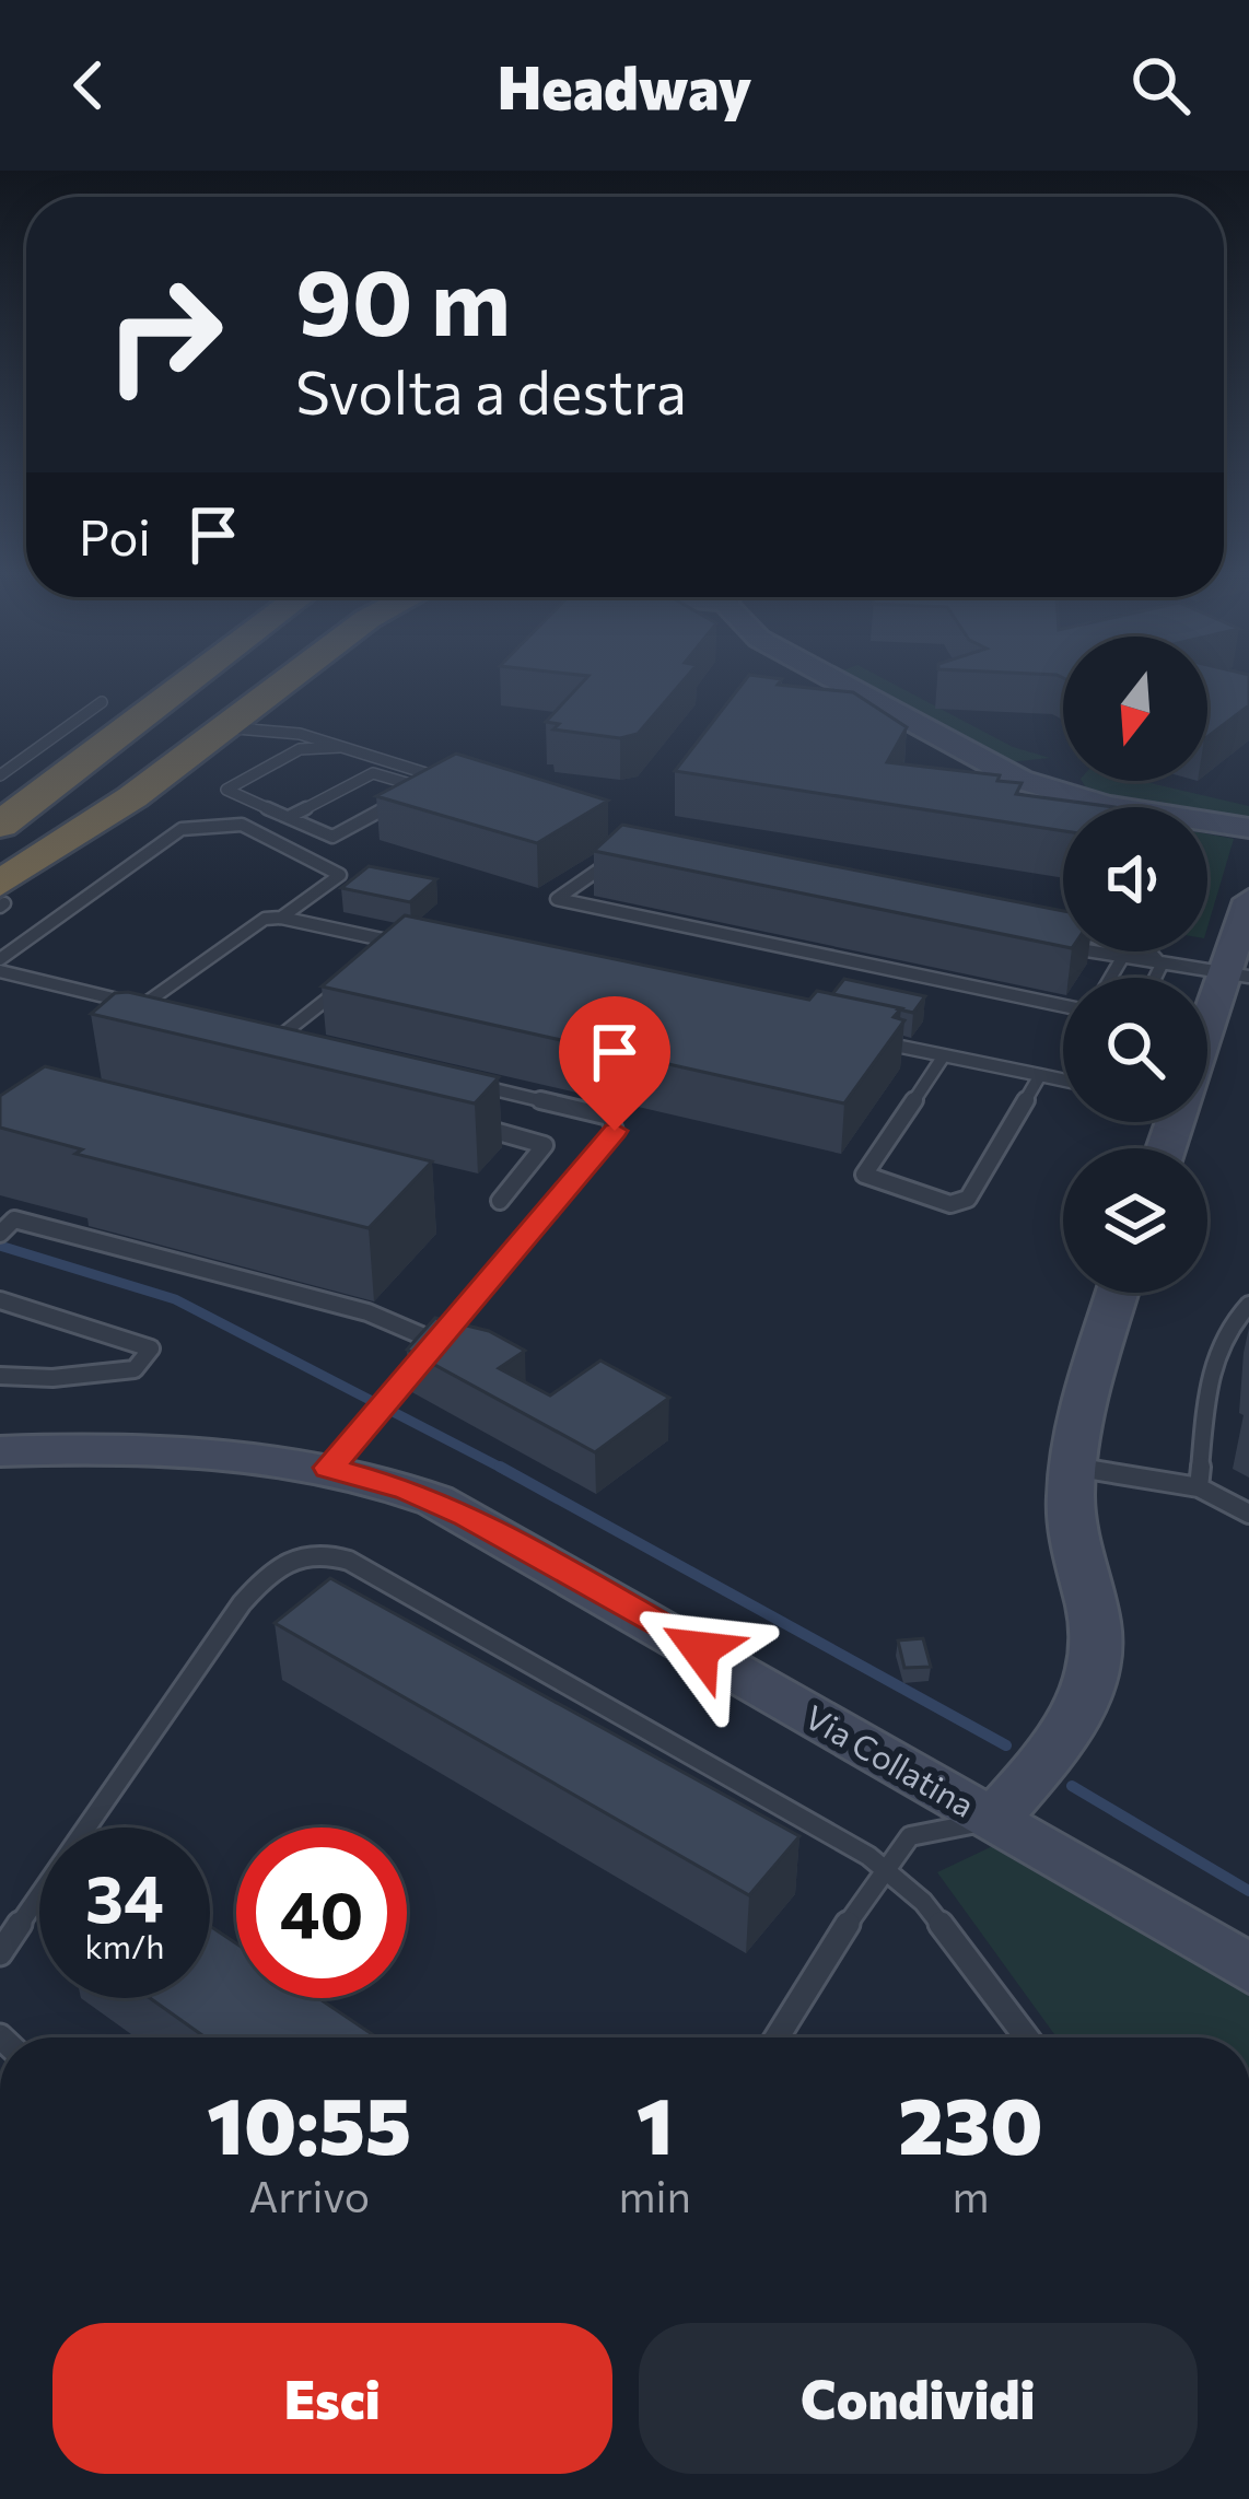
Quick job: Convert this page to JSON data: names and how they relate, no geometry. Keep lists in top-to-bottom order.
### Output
{
  "streets": {
    "street": ["Via Collatina"]
  },
  "north": "bottom",
  "page": {
    "header": "Headway",
    "turn": ["90 m", "Svolta a destra"],
    "then": "Poi",
    "speed": "34 km/h",
    "limit": "40",
    "eta": [
      "10:55",
      "Arrivo",
      "1",
      "min",
      "230",
      "m"
    ],
    "buttons": ["Esci", "Condividi"]
  }
}
